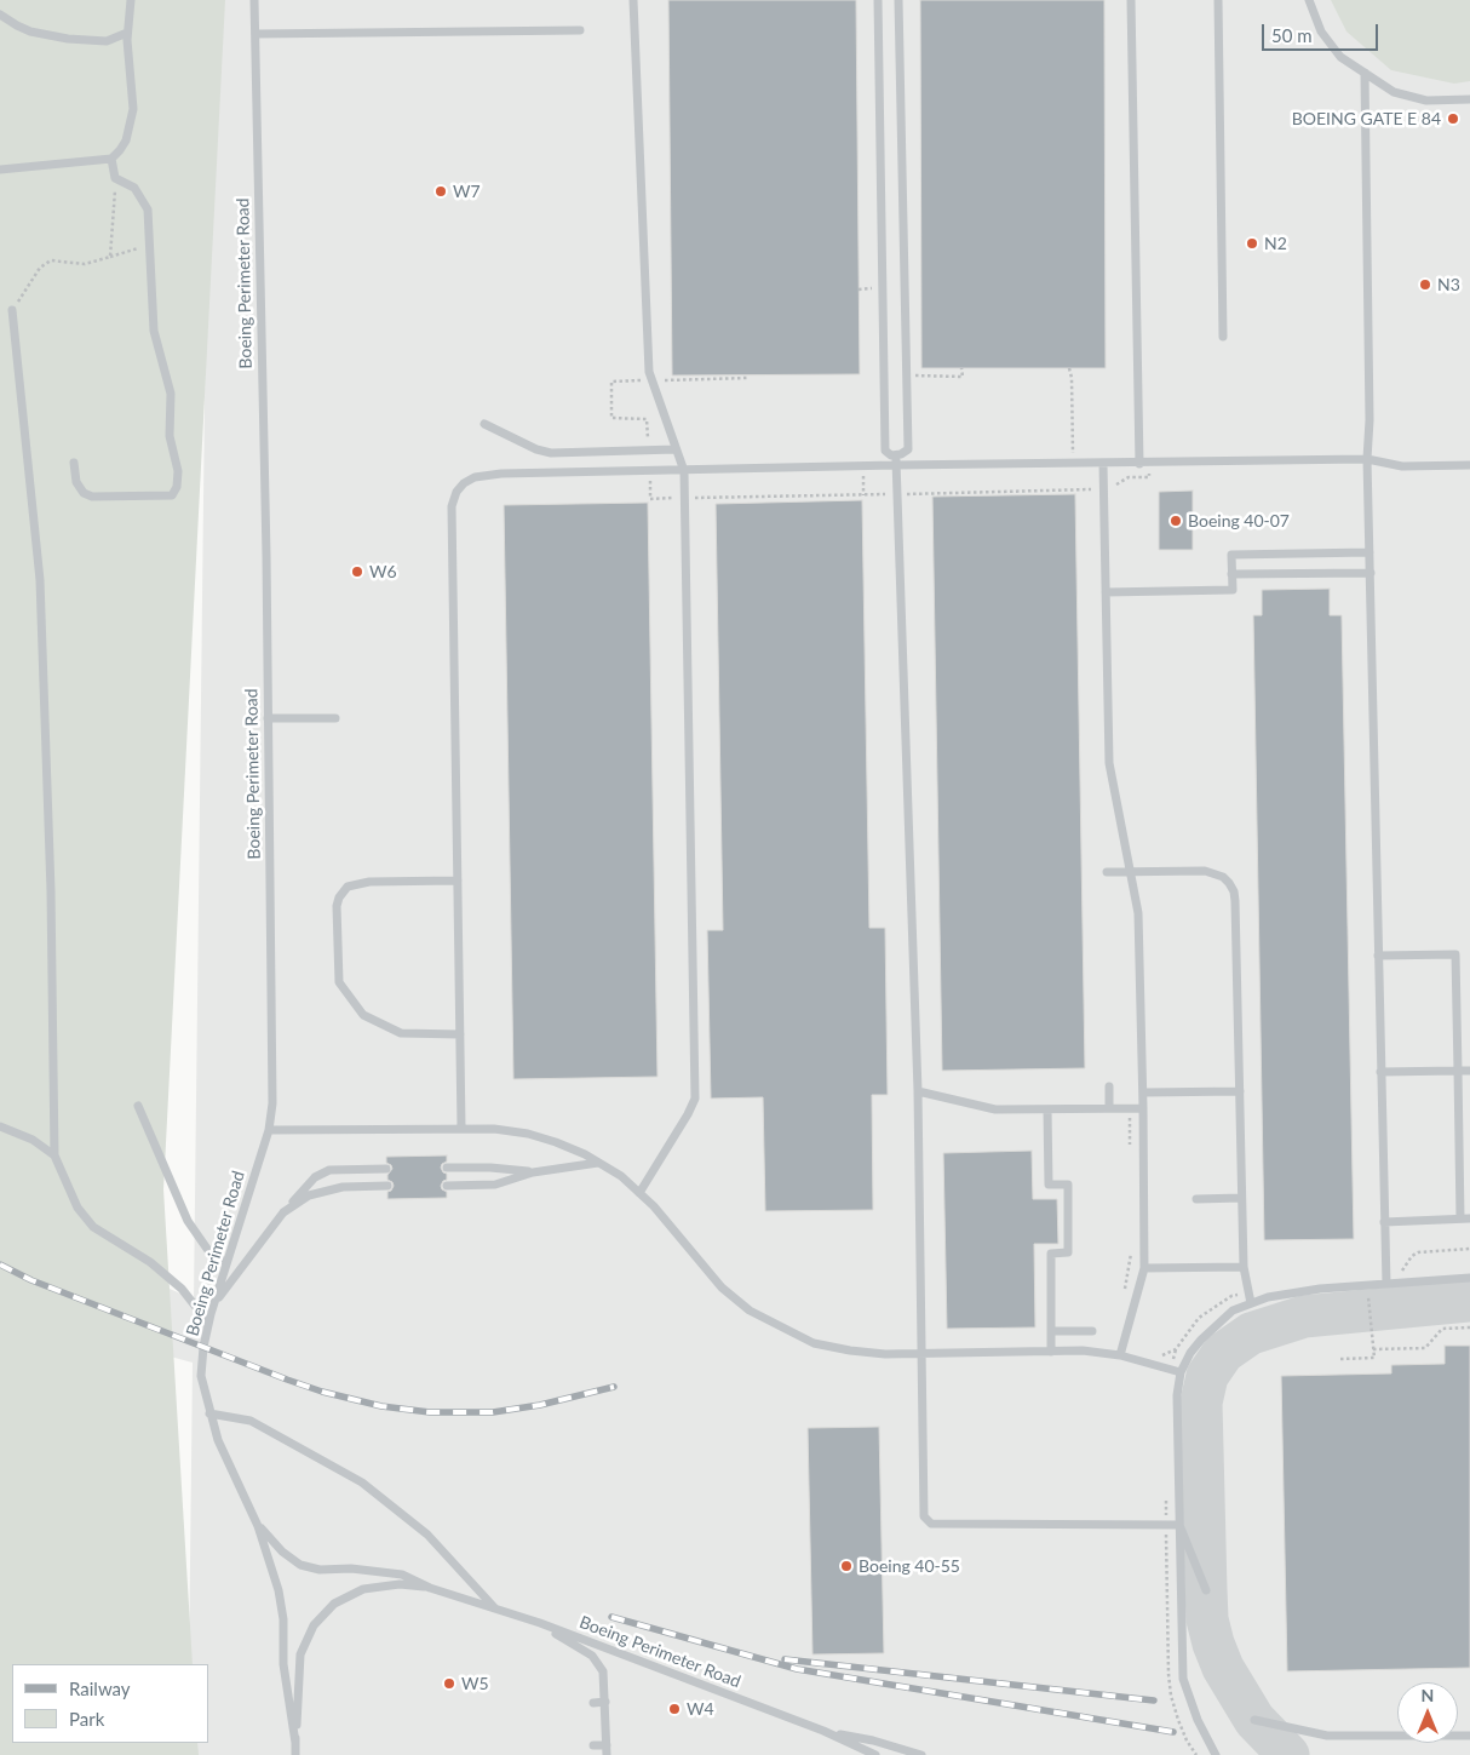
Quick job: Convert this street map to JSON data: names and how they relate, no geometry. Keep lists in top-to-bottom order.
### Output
{
  "streets": {
    "lane": ["Boeing Perimeter Road"]
  },
  "places": [
    "BOEING GATE E 84",
    "W7",
    "N2",
    "N3",
    "Boeing 40-07",
    "W6",
    "Boeing 40-55",
    "W5",
    "W4"
  ],
  "legend": ["Railway", "Park"],
  "scale_bar": "50 m",
  "north": "top"
}
